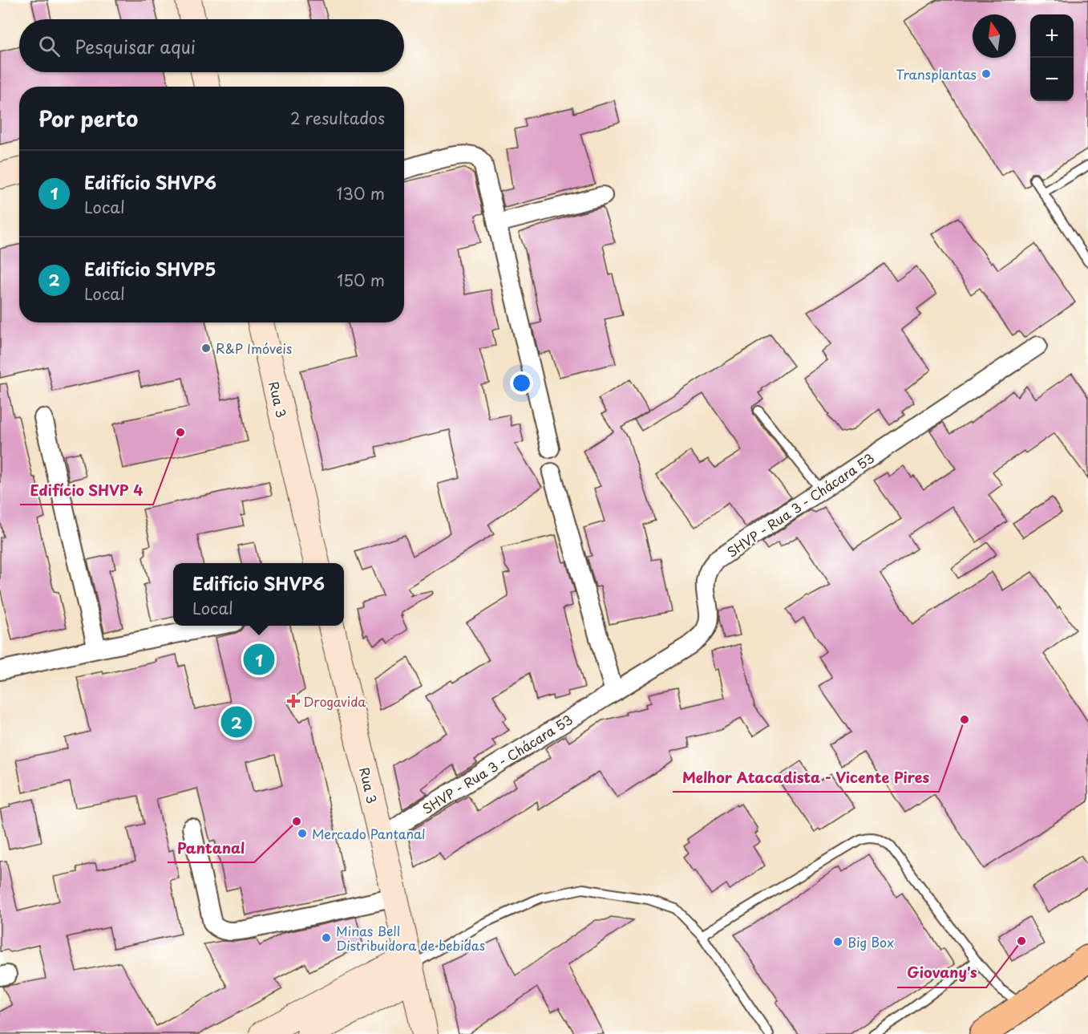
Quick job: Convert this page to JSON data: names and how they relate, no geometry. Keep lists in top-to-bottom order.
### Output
{
  "streets": {
    "main road": ["Rua 3"],
    "street": ["SHVP - Rua 3 - Chácara 53"]
  },
  "crossings": [
    ["Rua 3", "SHVP - Rua 3 - Chácara 53"]
  ],
  "places": {
    "other": [
      "Transplantas",
      "R&P Imóveis",
      "Edifício SHVP 4",
      "Melhor Atacadista - Vicente Pires",
      "Pantanal",
      "Mercado Pantanal",
      "Minas Bell Distribuidora de bebidas",
      "Giovany's",
      "Big Box"
    ],
    "health": ["Drogavida"]
  },
  "north": "top",
  "page": {
    "map_buttons": ["+", "−"],
    "search": "Pesquisar aqui",
    "heading": ["Por perto", "2 resultados"],
    "list": [
      {
        "mark": "1",
        "name": "Edifício SHVP6",
        "note": "Local",
        "value": "130 m"
      },
      {
        "mark": "2",
        "name": "Edifício SHVP5",
        "note": "Local",
        "value": "150 m"
      }
    ],
    "popup": ["Edifício SHVP6", "Local"],
    "pins": ["1", "2"]
  }
}
